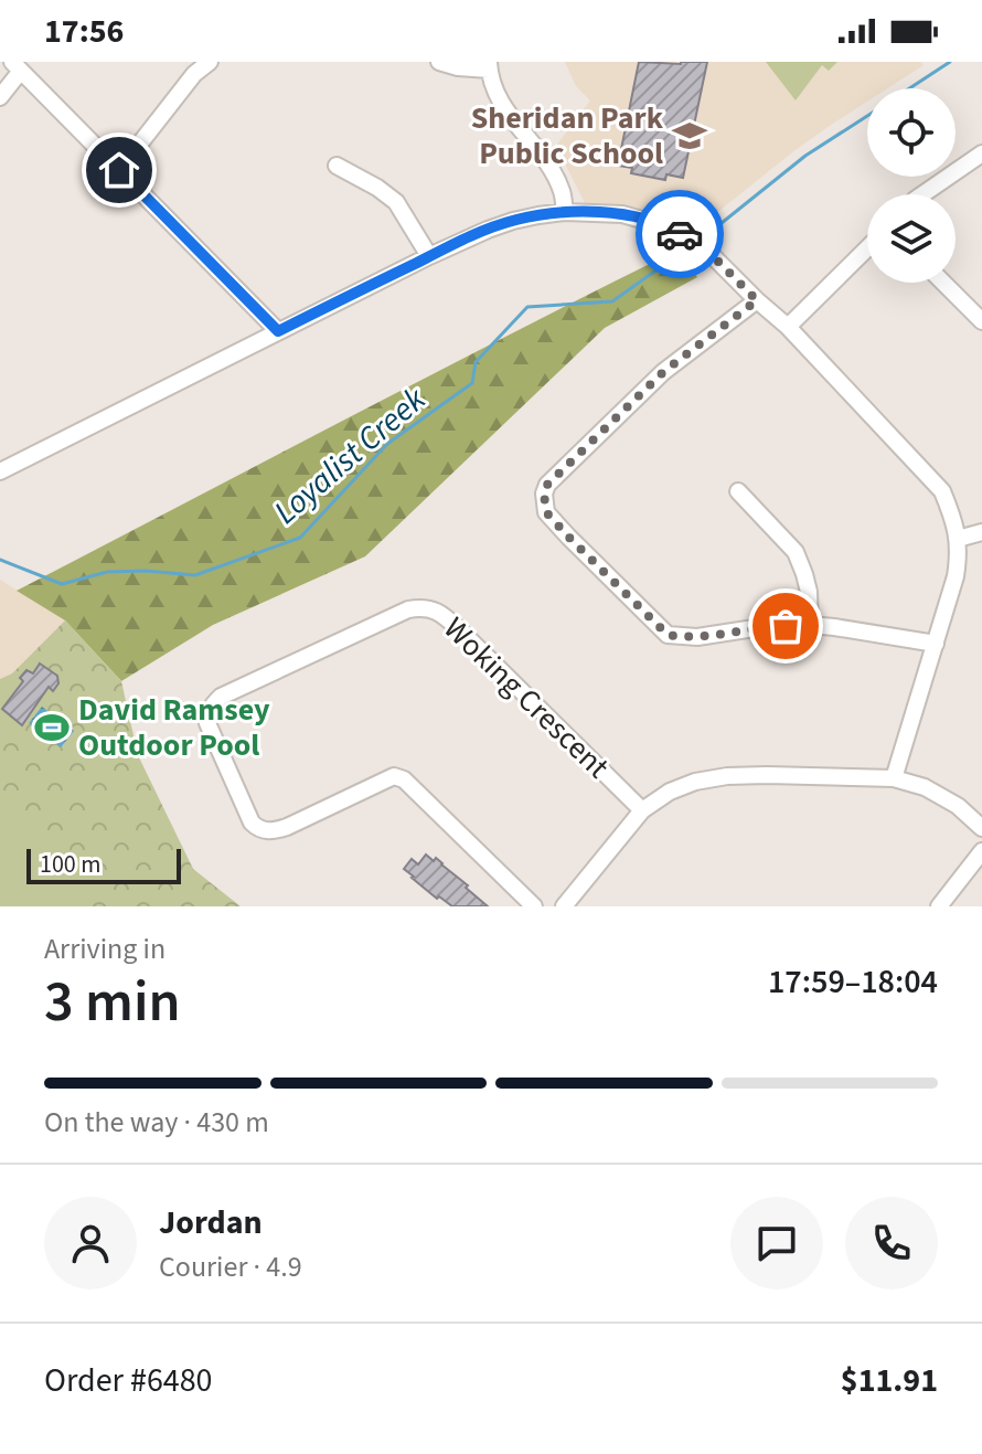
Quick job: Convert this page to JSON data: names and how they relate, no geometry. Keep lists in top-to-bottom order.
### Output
{
  "streets": {
    "street": ["Woking Crescent"]
  },
  "water": ["Loyalist Creek"],
  "places": {
    "school or university": ["Sheridan Park Public School"],
    "sports": ["David Ramsey Outdoor Pool"]
  },
  "scale_bar": "100 m",
  "page": {
    "status": "17:56",
    "scale": "100 m",
    "heading": ["3 min", "Arriving in", "17:59–18:04"],
    "panel": [
      "Jordan",
      "Courier · 4.9",
      "Order #6480",
      "$11.91"
    ],
    "bar": "On the way · 430 m"
  }
}
